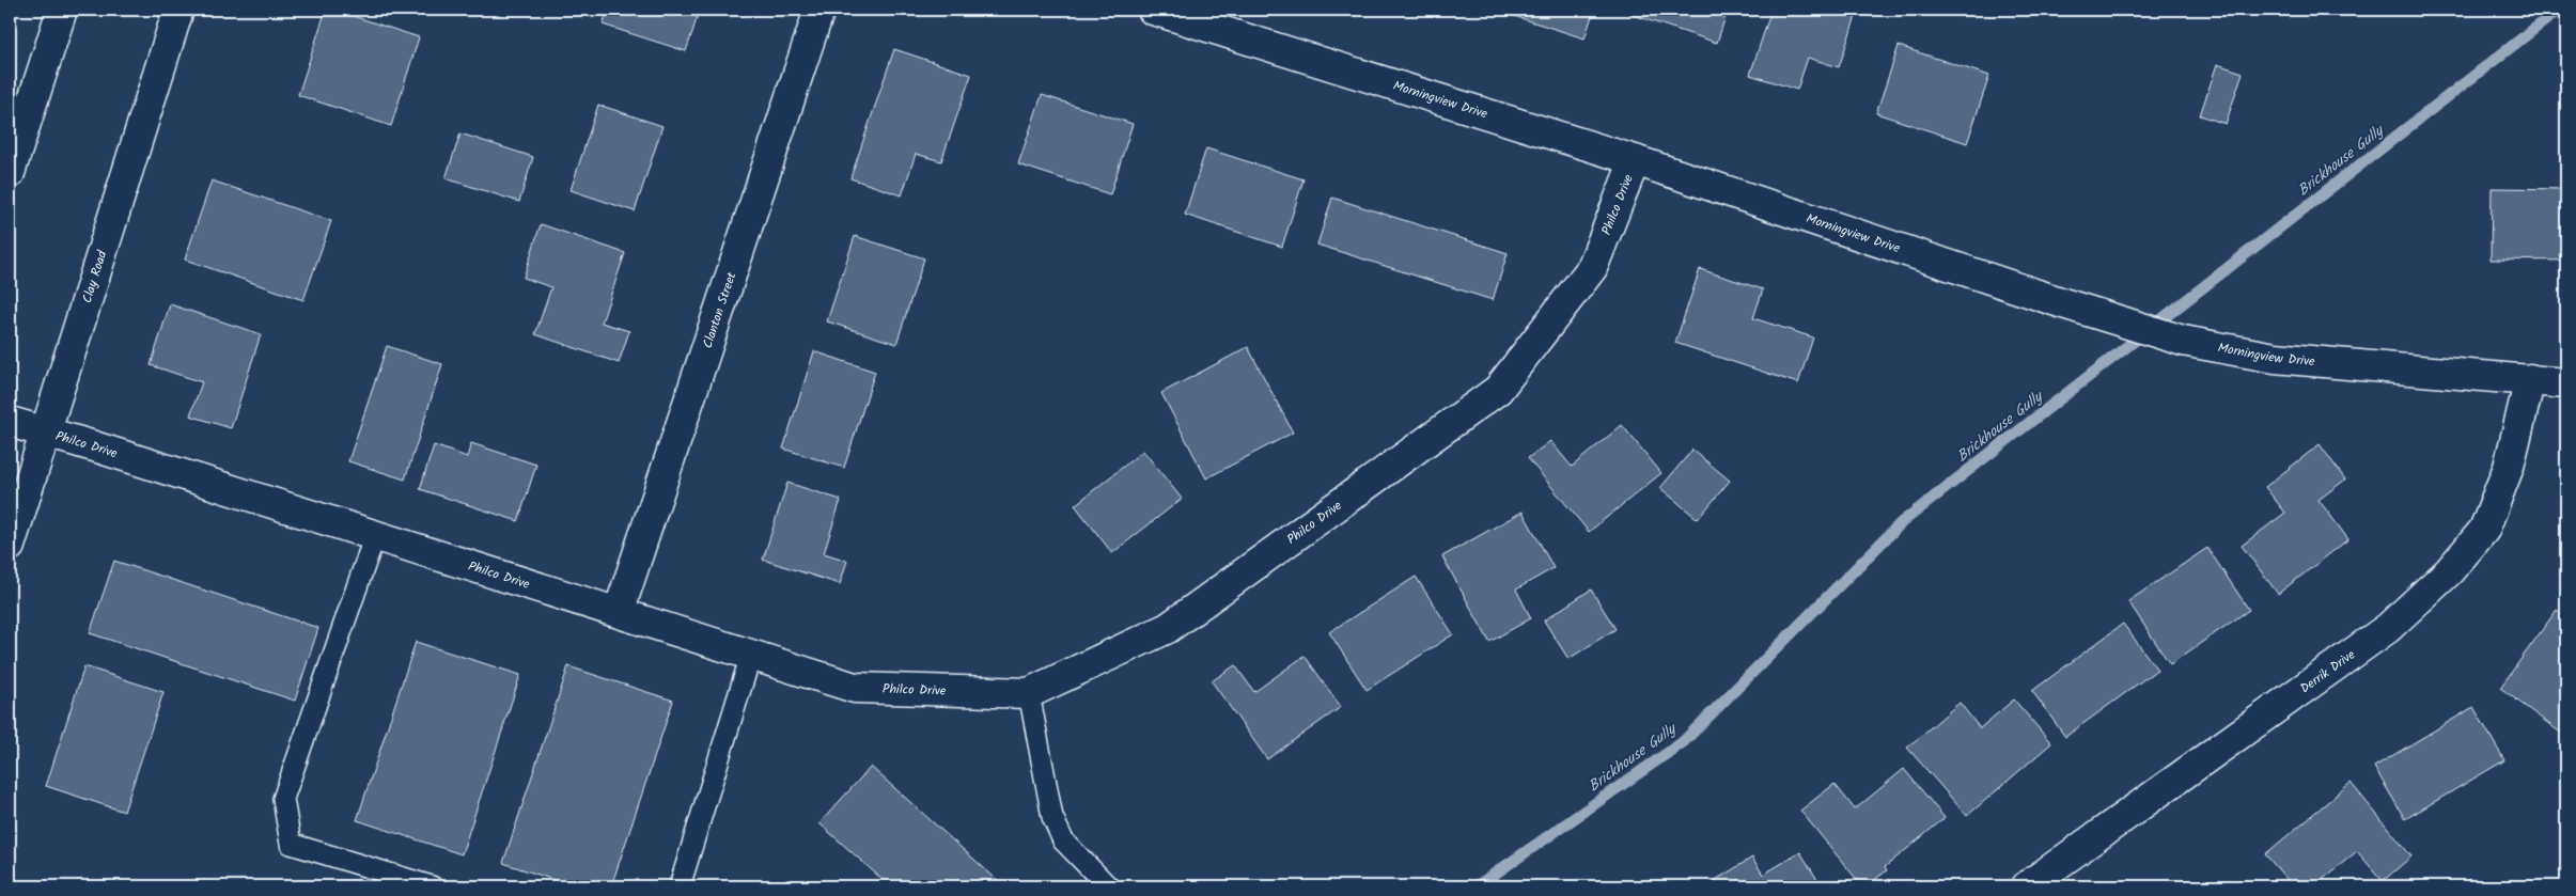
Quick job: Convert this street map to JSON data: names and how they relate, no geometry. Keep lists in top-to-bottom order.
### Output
{
  "streets": {
    "street": [
      "Morningview Drive",
      "Philco Drive",
      "Clay Road",
      "Clanton Street",
      "Derrik Drive"
    ]
  },
  "crossings": [
    ["Morningview Drive", "Philco Drive"],
    ["Morningview Drive", "Derrik Drive"],
    ["Philco Drive", "Clay Road"],
    ["Philco Drive", "Clanton Street"]
  ],
  "water": ["Brickhouse Gully"]
}
